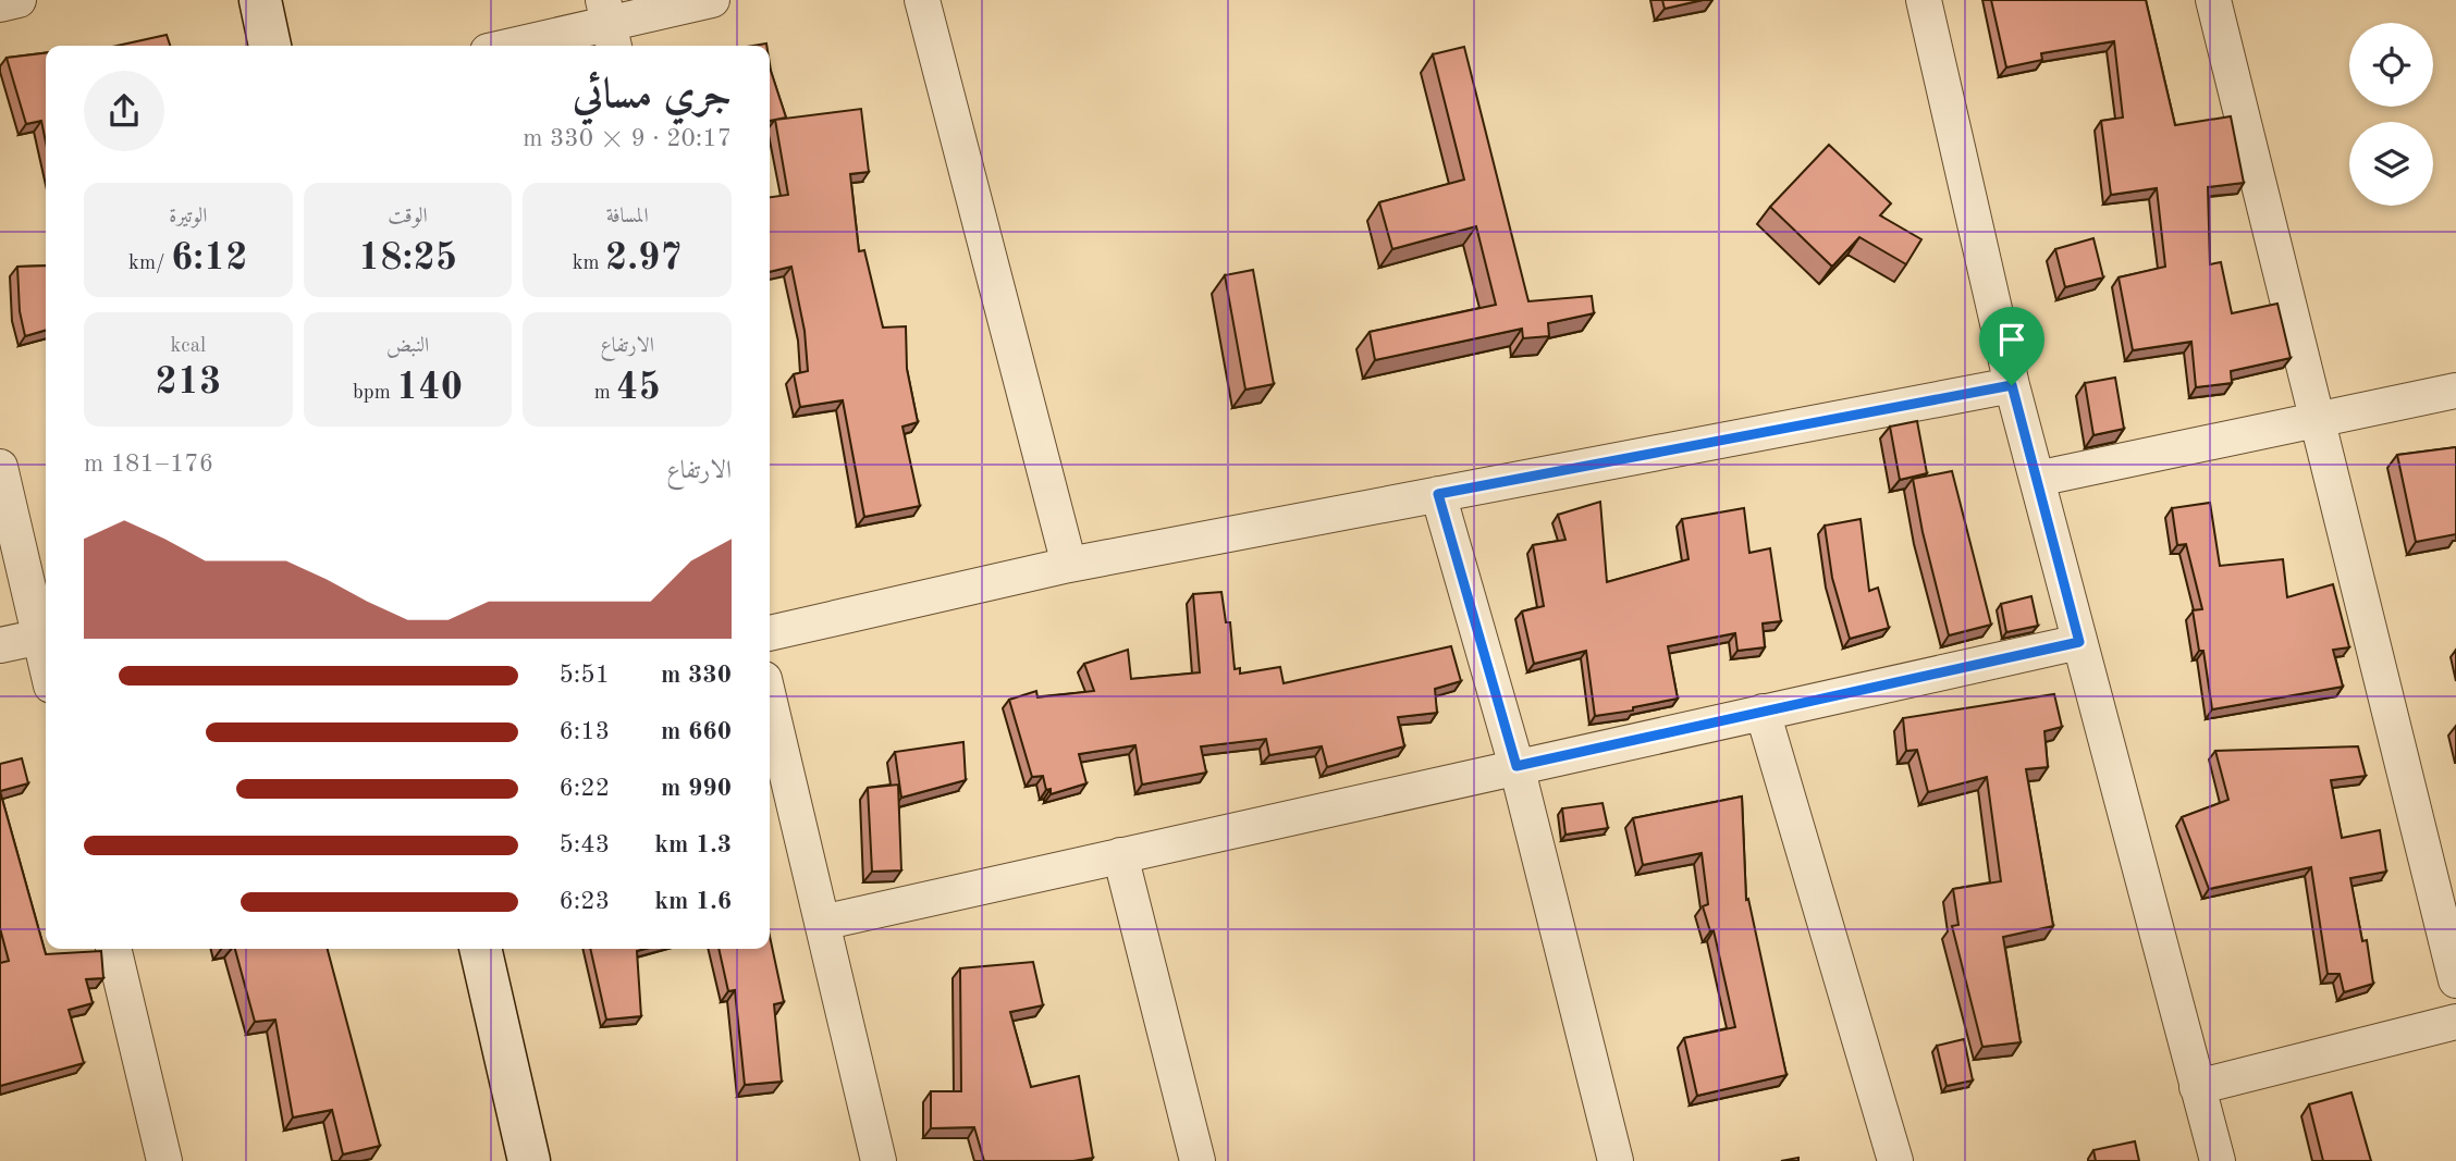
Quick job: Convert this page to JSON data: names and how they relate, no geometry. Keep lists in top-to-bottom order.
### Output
{
  "page": {
    "heading": ["جري مسائي", "20:17 · 9 × 330 m"],
    "stats": [
      ["المسافة", "2.97 km"],
      ["الوقت", "18:25"],
      ["الوتيرة", "6:12 /km"],
      ["الارتفاع", "45 m"],
      ["النبض", "140 bpm"],
      ["kcal", "213"]
    ],
    "chart": ["الارتفاع", "176–181 m"],
    "list": [
      {
        "name": "330 m",
        "note": "5:51"
      },
      {
        "name": "660 m",
        "note": "6:13"
      },
      {
        "name": "990 m",
        "note": "6:22"
      },
      {
        "name": "1.3 km",
        "note": "5:43"
      },
      {
        "name": "1.6 km",
        "note": "6:23"
      }
    ]
  }
}
